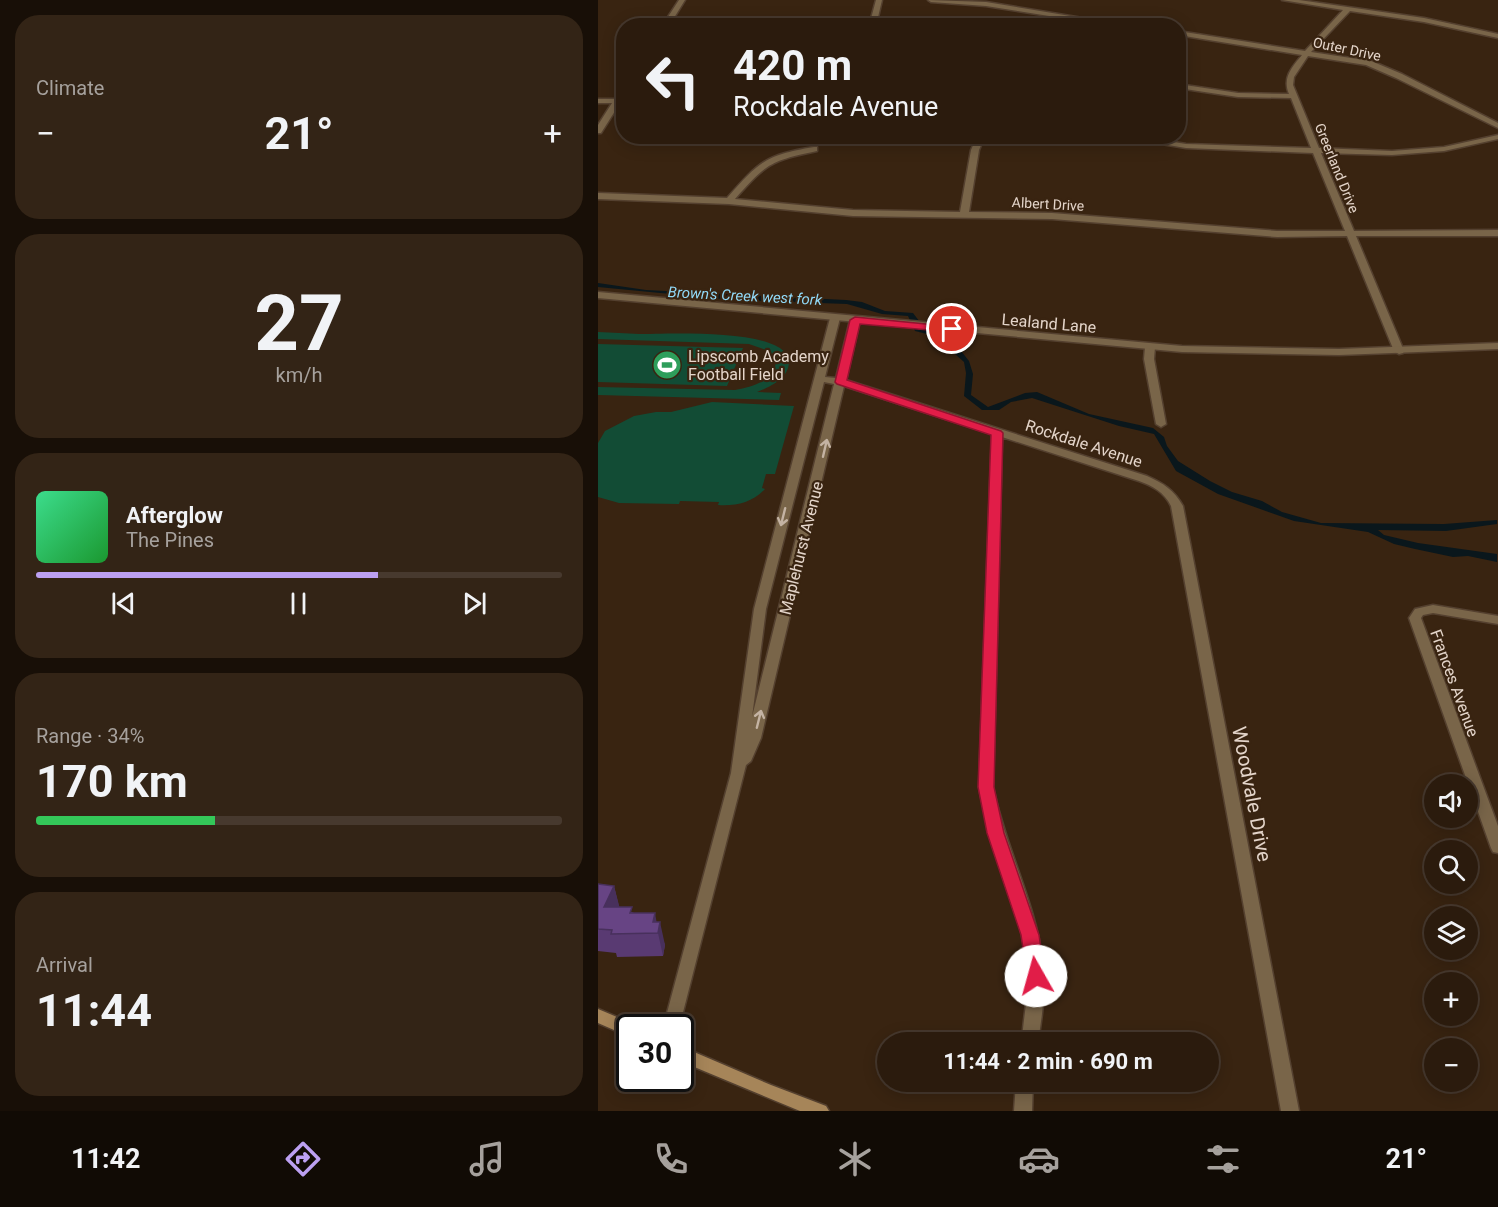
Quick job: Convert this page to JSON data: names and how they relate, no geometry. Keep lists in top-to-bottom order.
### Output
{
  "streets": {
    "street": [
      "Outer Drive",
      "Greerland Drive",
      "Albert Drive",
      "Lealand Lane",
      "Rockdale Avenue",
      "Maplehurst Avenue",
      "Frances Avenue",
      "Woodvale Drive"
    ]
  },
  "crossings": [
    ["Outer Drive", "Greerland Drive"],
    ["Greerland Drive", "Albert Drive"],
    ["Greerland Drive", "Lealand Lane"],
    ["Lealand Lane", "Maplehurst Avenue"],
    ["Rockdale Avenue", "Maplehurst Avenue"],
    ["Rockdale Avenue", "Woodvale Drive"]
  ],
  "water": ["Brown's Creek west fork"],
  "places": {
    "sports": ["Lipscomb Academy Football Field"]
  },
  "page": {
    "tile": [
      "Climate",
      ["27", "km/h"],
      ["Range · 34%", "170 km"],
      ["Arrival", "11:44"]
    ],
    "turn": ["420 m", "Rockdale Avenue"],
    "heat": ["−", "21°", "+"],
    "song": ["Afterglow", "The Pines"],
    "map_buttons": ["+", "−"],
    "limit": "30",
    "trip": "11:44 · 2 min · 690 m",
    "tabs": ["11:42", "21°"]
  }
}
